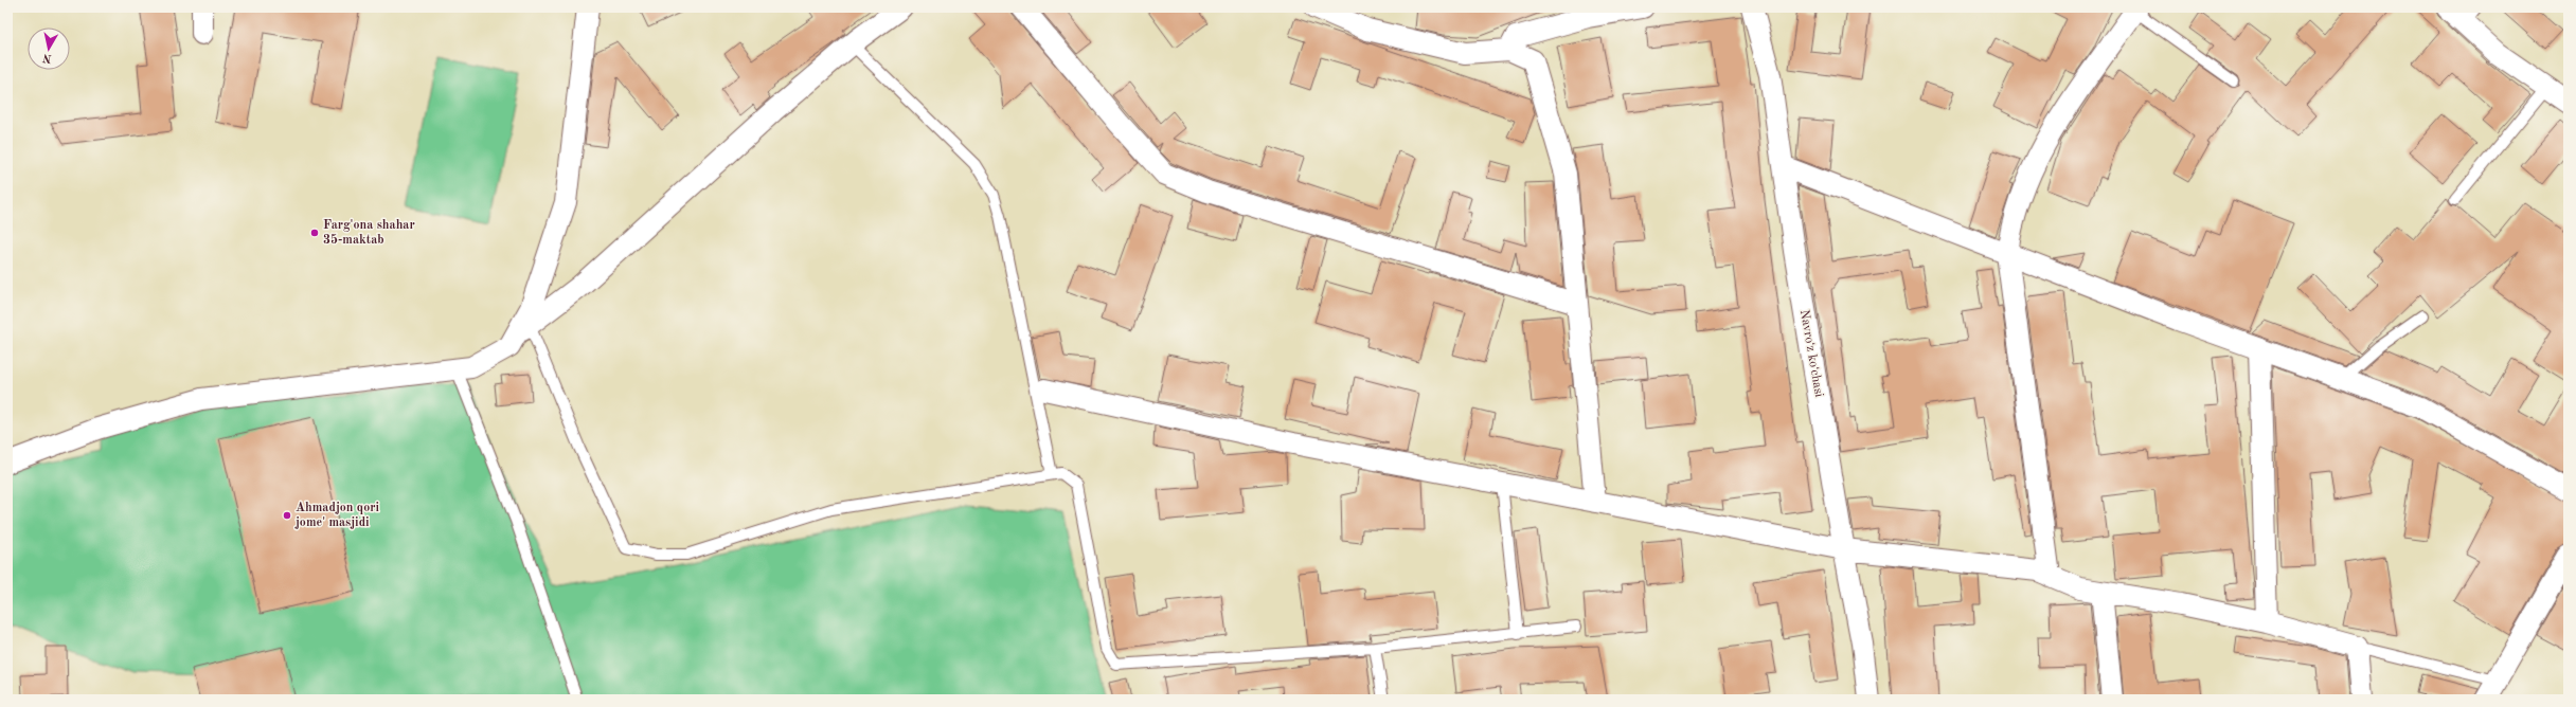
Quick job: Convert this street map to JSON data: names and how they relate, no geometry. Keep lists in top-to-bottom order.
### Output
{
  "streets": {
    "street": ["Navroʻz koʻchasi"]
  },
  "places": ["Farg'ona shahar 35-maktab", "Ahmadjon qori jome' masjidi"],
  "north": "bottom"
}
